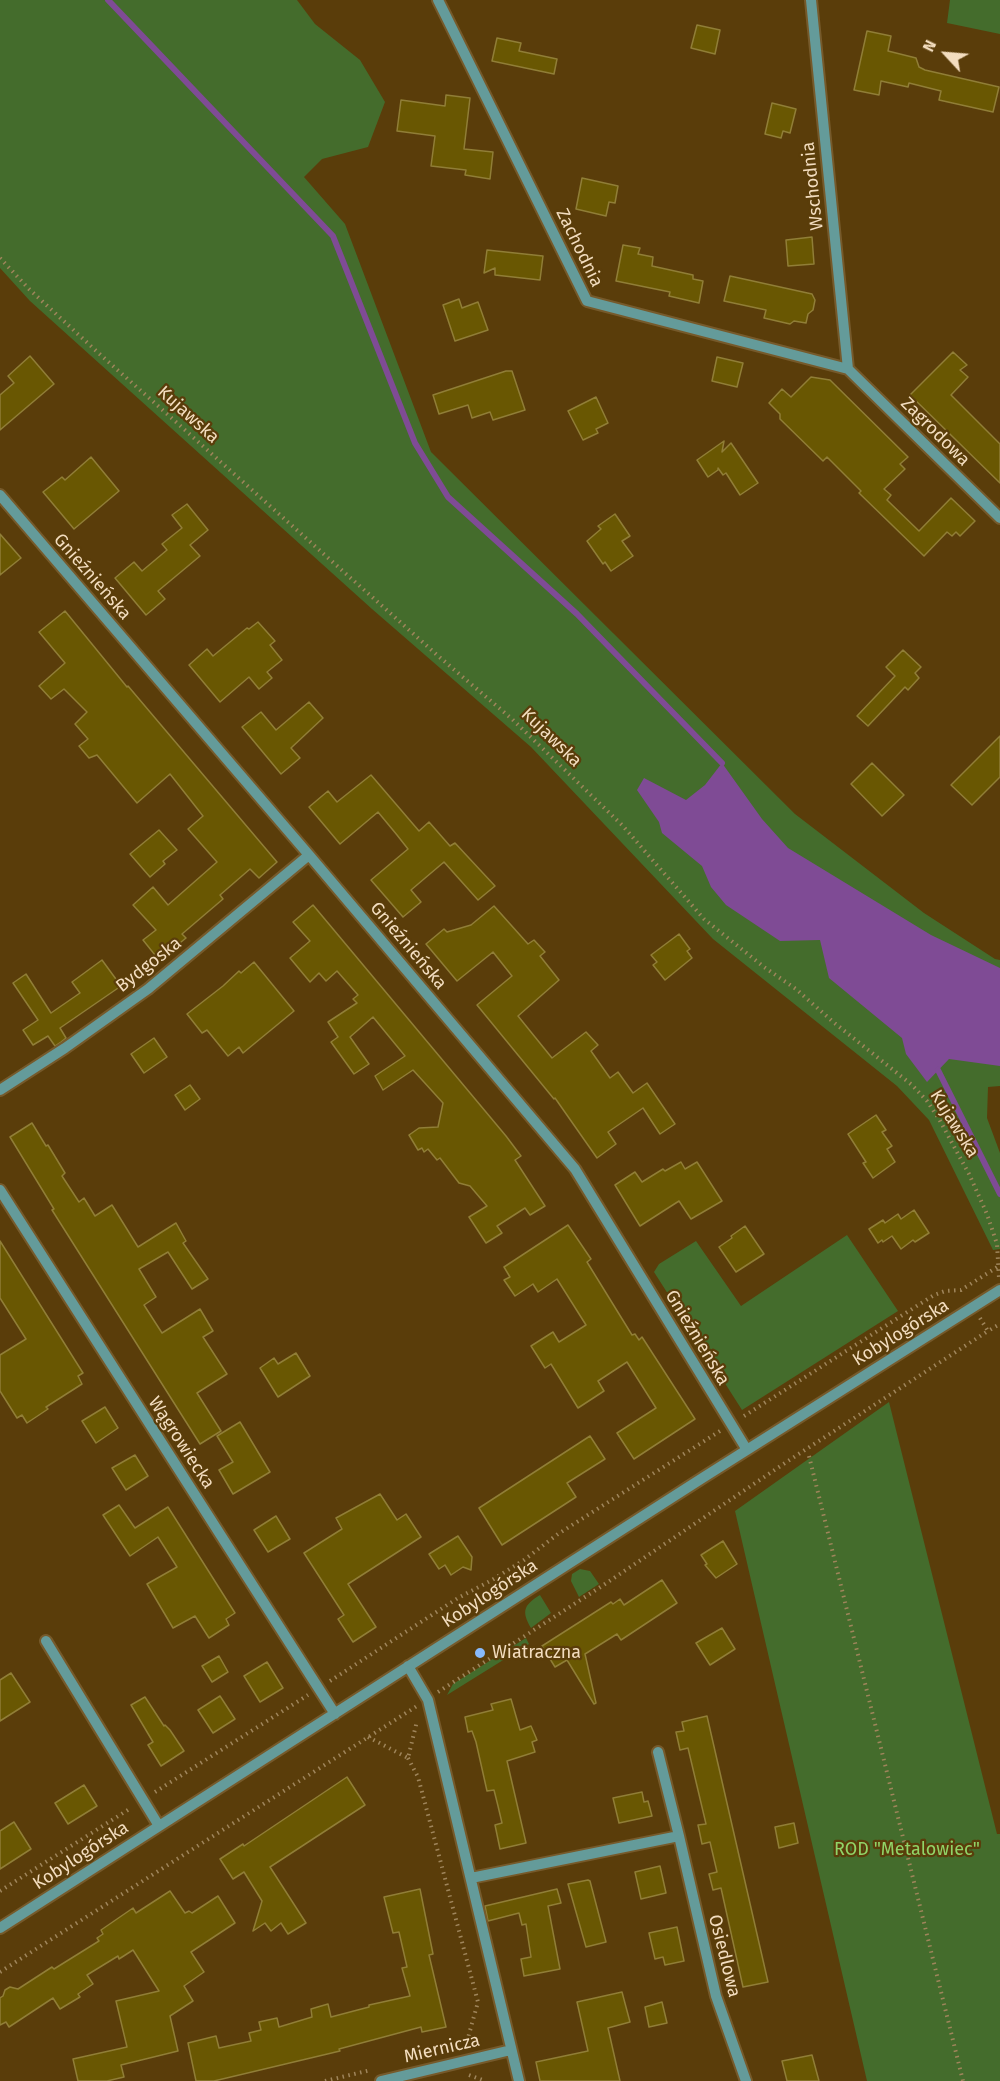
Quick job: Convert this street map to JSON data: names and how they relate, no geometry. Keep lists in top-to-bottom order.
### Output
{
  "streets": {
    "street": [
      "Wschodnia",
      "Zachodnia",
      "Zagrodowa",
      "Gnieźnieńska",
      "Bydgoska",
      "Kobylogórska",
      "Wągrowiecka",
      "Osiedlowa",
      "Miernicza"
    ],
    "path": ["Kujawska"]
  },
  "crossings": [
    ["Wschodnia", "Zachodnia"],
    ["Wschodnia", "Zagrodowa"],
    ["Zachodnia", "Zagrodowa"],
    ["Kujawska", "Kobylogórska"],
    ["Gnieźnieńska", "Bydgoska"],
    ["Gnieźnieńska", "Kobylogórska"],
    ["Kobylogórska", "Wągrowiecka"]
  ],
  "parks": ["ROD \"Metalowiec\""],
  "places": ["Wiatraczna"],
  "north": "top left"
}
